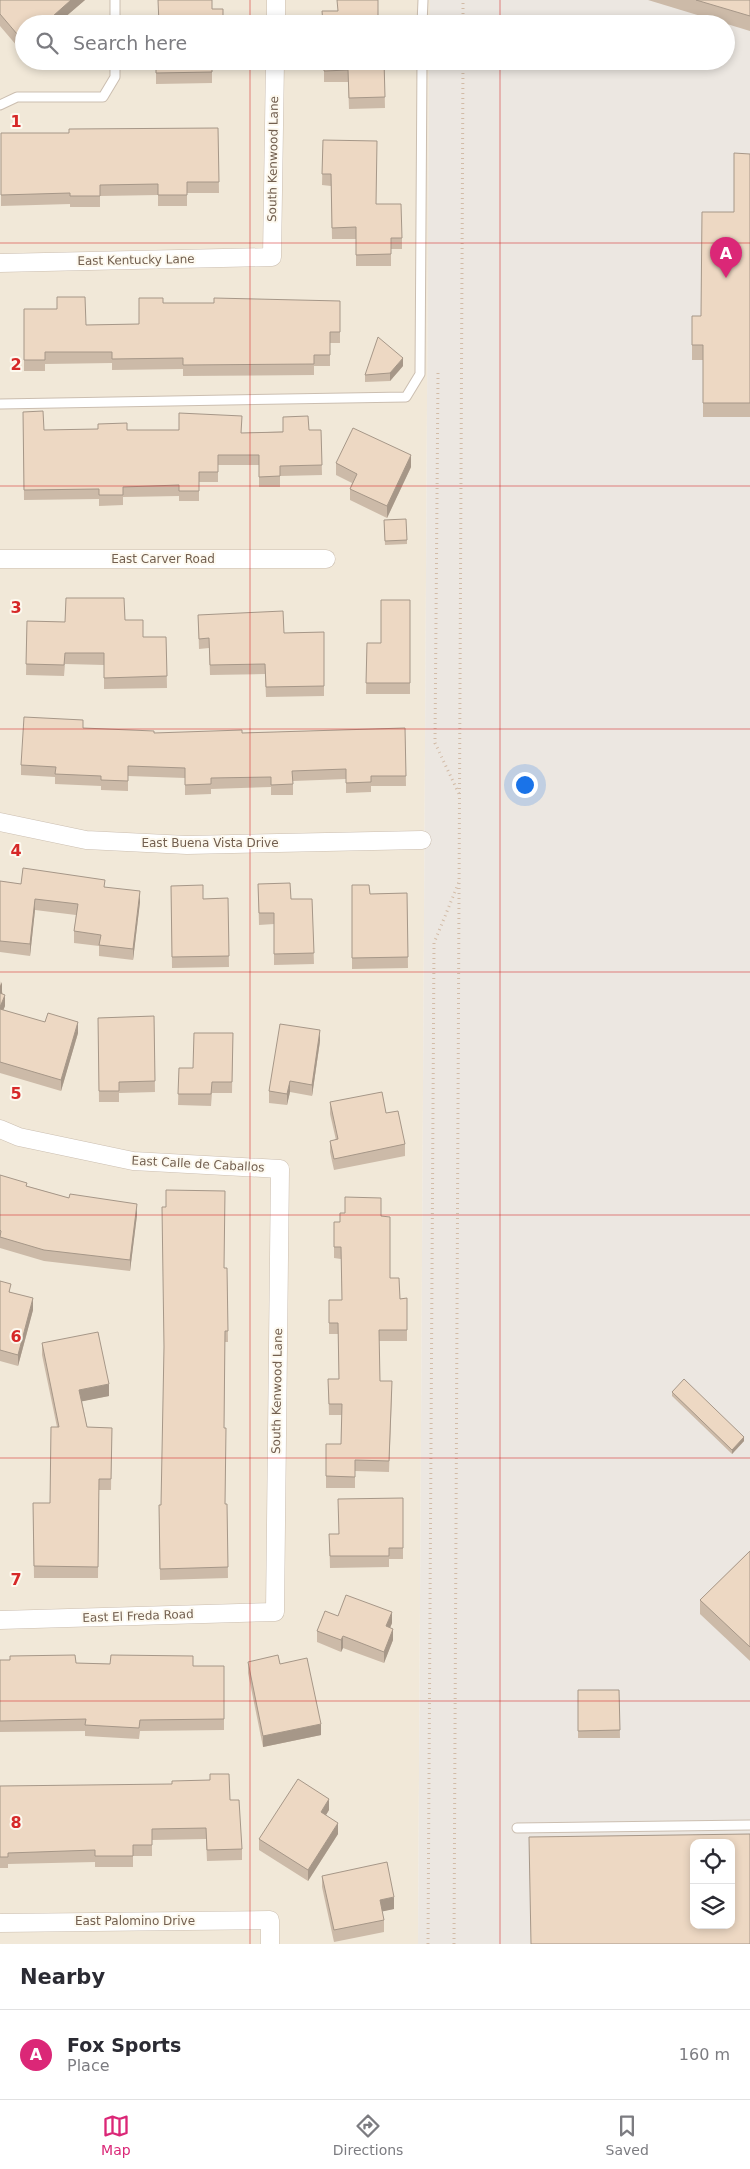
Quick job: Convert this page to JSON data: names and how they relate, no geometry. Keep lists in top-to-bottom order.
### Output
{
  "streets": {
    "street": [
      "South Kenwood Lane",
      "East Kentucky Lane",
      "East Carver Road",
      "East Buena Vista Drive",
      "East Calle de Caballos",
      "East El Freda Road",
      "East Palomino Drive"
    ]
  },
  "crossings": [
    ["South Kenwood Lane", "East Kentucky Lane"],
    ["South Kenwood Lane", "East Calle de Caballos"],
    ["South Kenwood Lane", "East El Freda Road"]
  ],
  "page": {
    "search": "Search here",
    "pins": "A",
    "heading": "Nearby",
    "list": [
      {
        "mark": "A",
        "name": "Fox Sports",
        "note": "Place",
        "value": "160 m"
      }
    ],
    "nav": ["Map", "Directions", "Saved"]
  },
  "grid": {
    "rows": [
      "1",
      "2",
      "3",
      "4",
      "5",
      "6",
      "7",
      "8"
    ]
  }
}
